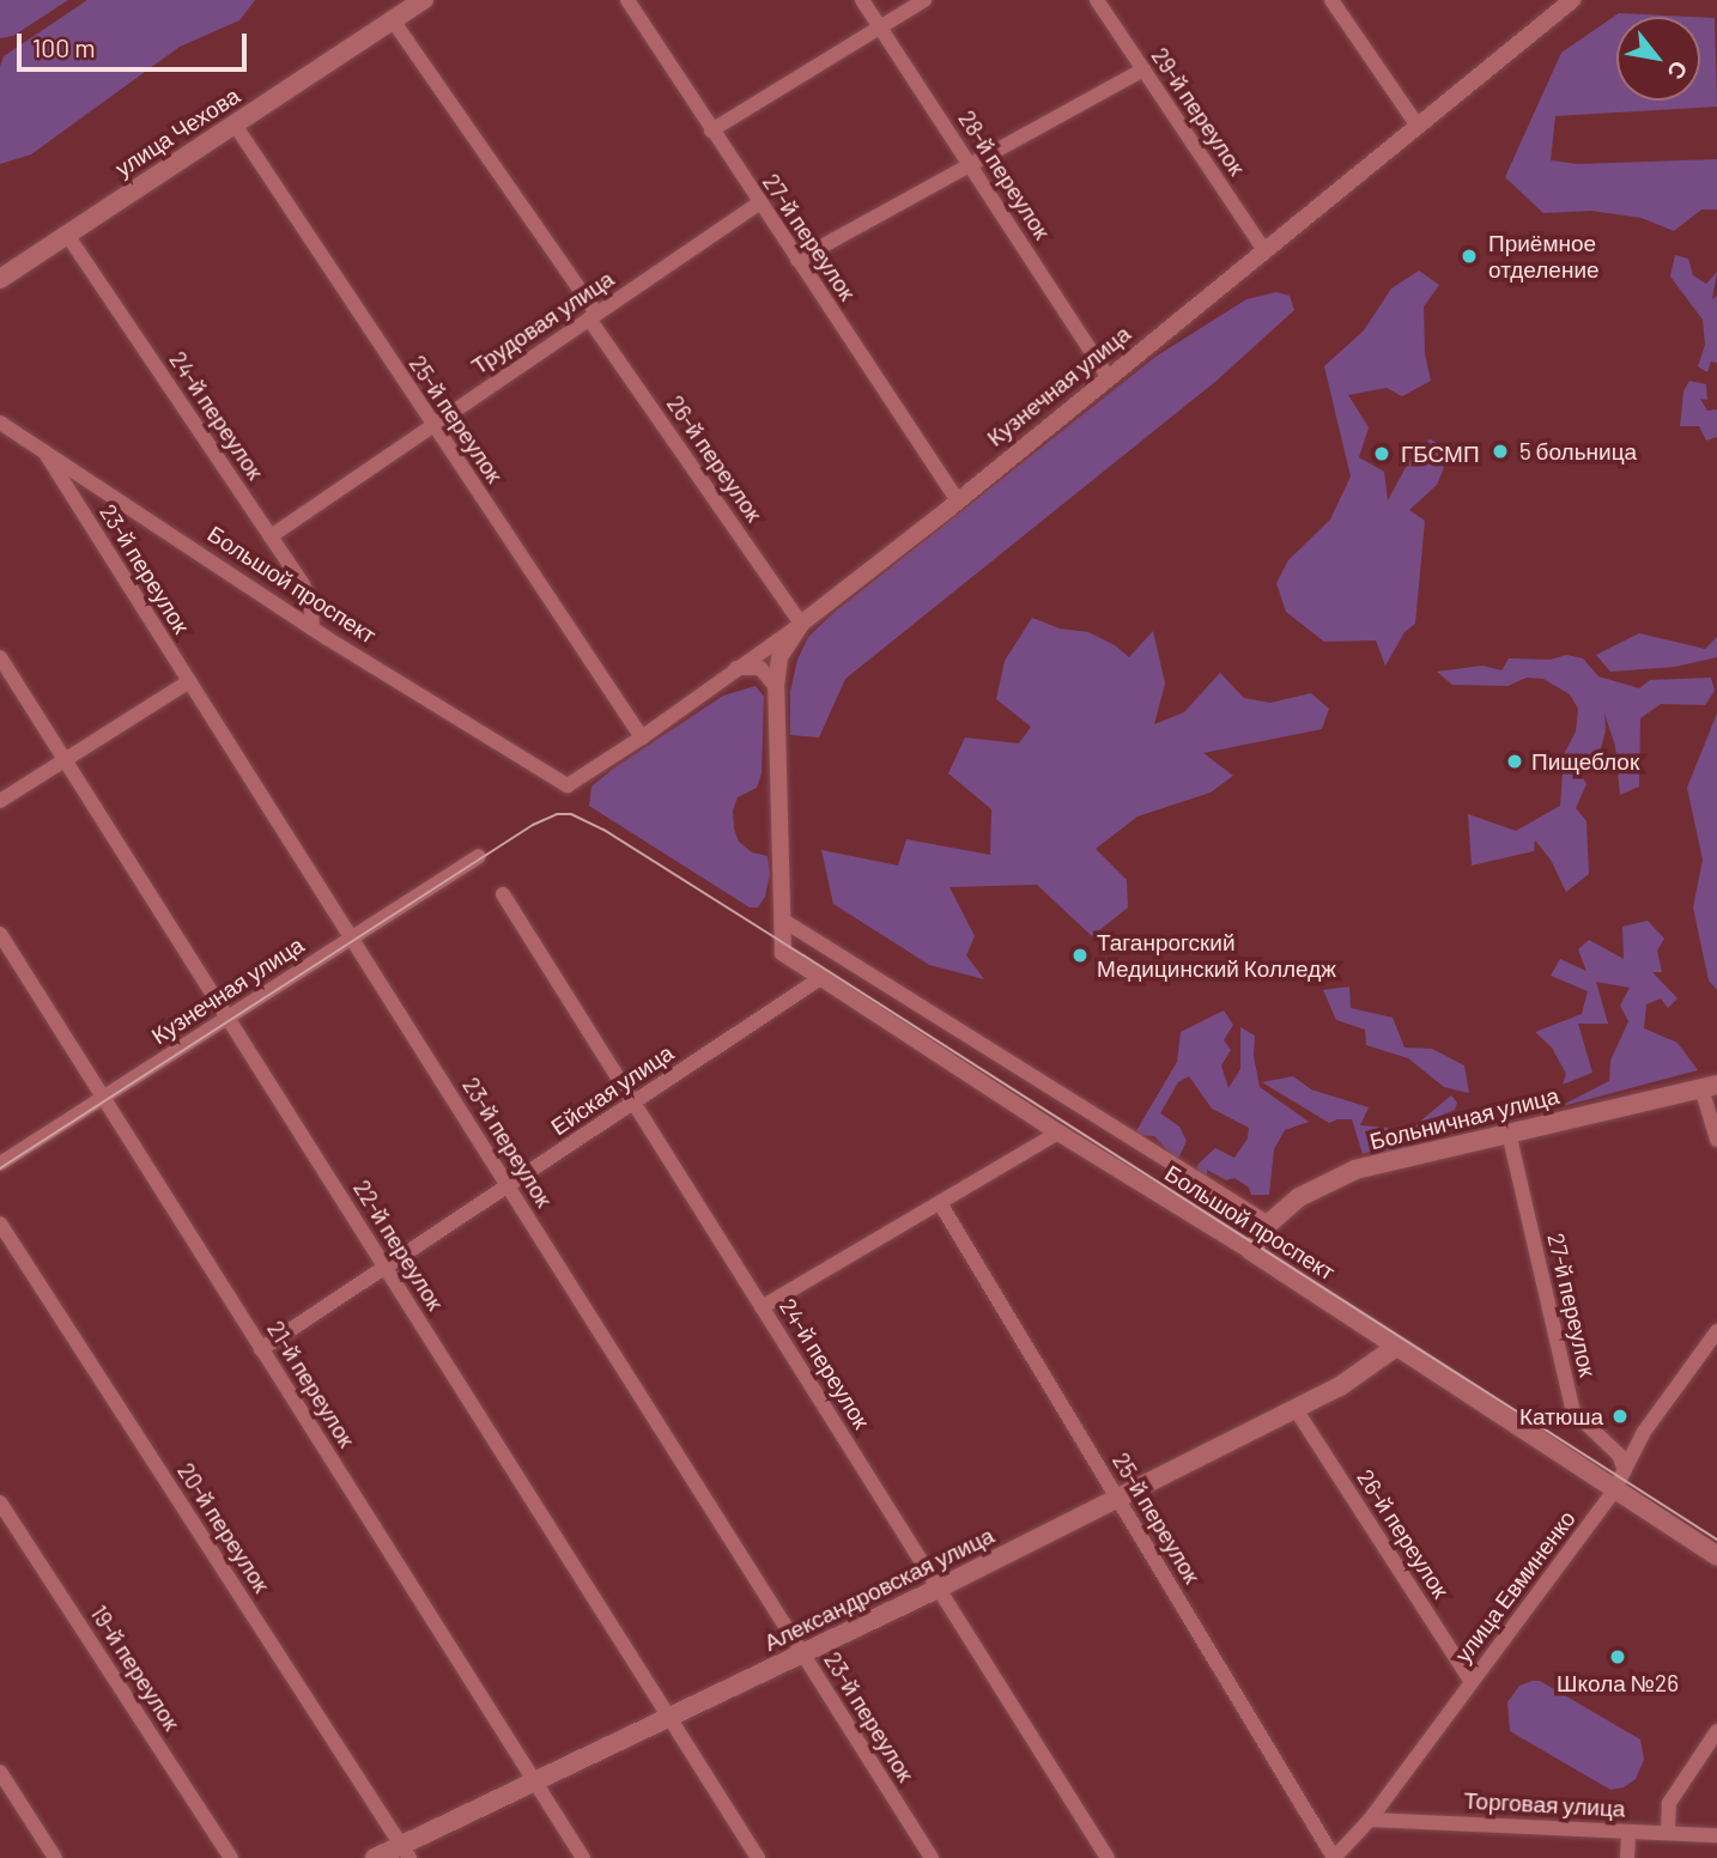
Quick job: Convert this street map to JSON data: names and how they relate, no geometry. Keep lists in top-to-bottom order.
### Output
{
  "streets": {
    "main road": [
      "улица Чехова",
      "Большой проспект",
      "Больничная улица",
      "Александровская улица"
    ],
    "street": [
      "29-й переулок",
      "28-й переулок",
      "27-й переулок",
      "Трудовая улица",
      "Кузнечная улица",
      "24-й переулок",
      "25-й переулок",
      "26-й переулок",
      "23-й переулок",
      "Ейская улица",
      "22-й переулок",
      "21-й переулок",
      "20-й переулок",
      "улица Евминенко",
      "19-й переулок",
      "Торговая улица"
    ]
  },
  "crossings": [
    ["29-й переулок", "Кузнечная улица"],
    ["улица Чехова", "24-й переулок"],
    ["улица Чехова", "25-й переулок"],
    ["улица Чехова", "26-й переулок"],
    ["28-й переулок", "Кузнечная улица"],
    ["27-й переулок", "Трудовая улица"],
    ["27-й переулок", "Кузнечная улица"],
    ["27-й переулок", "Больничная улица"],
    ["27-й переулок", "улица Евминенко"],
    ["Трудовая улица", "24-й переулок"],
    ["Трудовая улица", "25-й переулок"],
    ["Трудовая улица", "26-й переулок"],
    ["Кузнечная улица", "25-й переулок"],
    ["Кузнечная улица", "26-й переулок"],
    ["Кузнечная улица", "23-й переулок"],
    ["Кузнечная улица", "Большой проспект"],
    ["Кузнечная улица", "22-й переулок"],
    ["Кузнечная улица", "21-й переулок"],
    ["24-й переулок", "Большой проспект"],
    ["24-й переулок", "Ейская улица"],
    ["24-й переулок", "Александровская улица"],
    ["25-й переулок", "улица Евминенко"],
    ["25-й переулок", "Александровская улица"],
    ["26-й переулок", "Большой проспект"],
    ["26-й переулок", "улица Евминенко"],
    ["26-й переулок", "Александровская улица"],
    ["23-й переулок", "Большой проспект"],
    ["23-й переулок", "Ейская улица"],
    ["23-й переулок", "Александровская улица"],
    ["Большой проспект", "Ейская улица"],
    ["Большой проспект", "Больничная улица"],
    ["Большой проспект", "улица Евминенко"],
    ["Большой проспект", "Александровская улица"],
    ["Ейская улица", "22-й переулок"],
    ["Ейская улица", "21-й переулок"],
    ["22-й переулок", "Александровская улица"],
    ["21-й переулок", "Александровская улица"],
    ["20-й переулок", "Александровская улица"],
    ["улица Евминенко", "Торговая улица"]
  ],
  "places": [
    "Приёмное отделение",
    "5 больница",
    "ГБСМП",
    "Пищеблок",
    "Таганрогский Медицинский Колледж",
    "Катюша",
    "Школа №26"
  ],
  "scale_bar": "100 m",
  "north": "bottom right"
}
